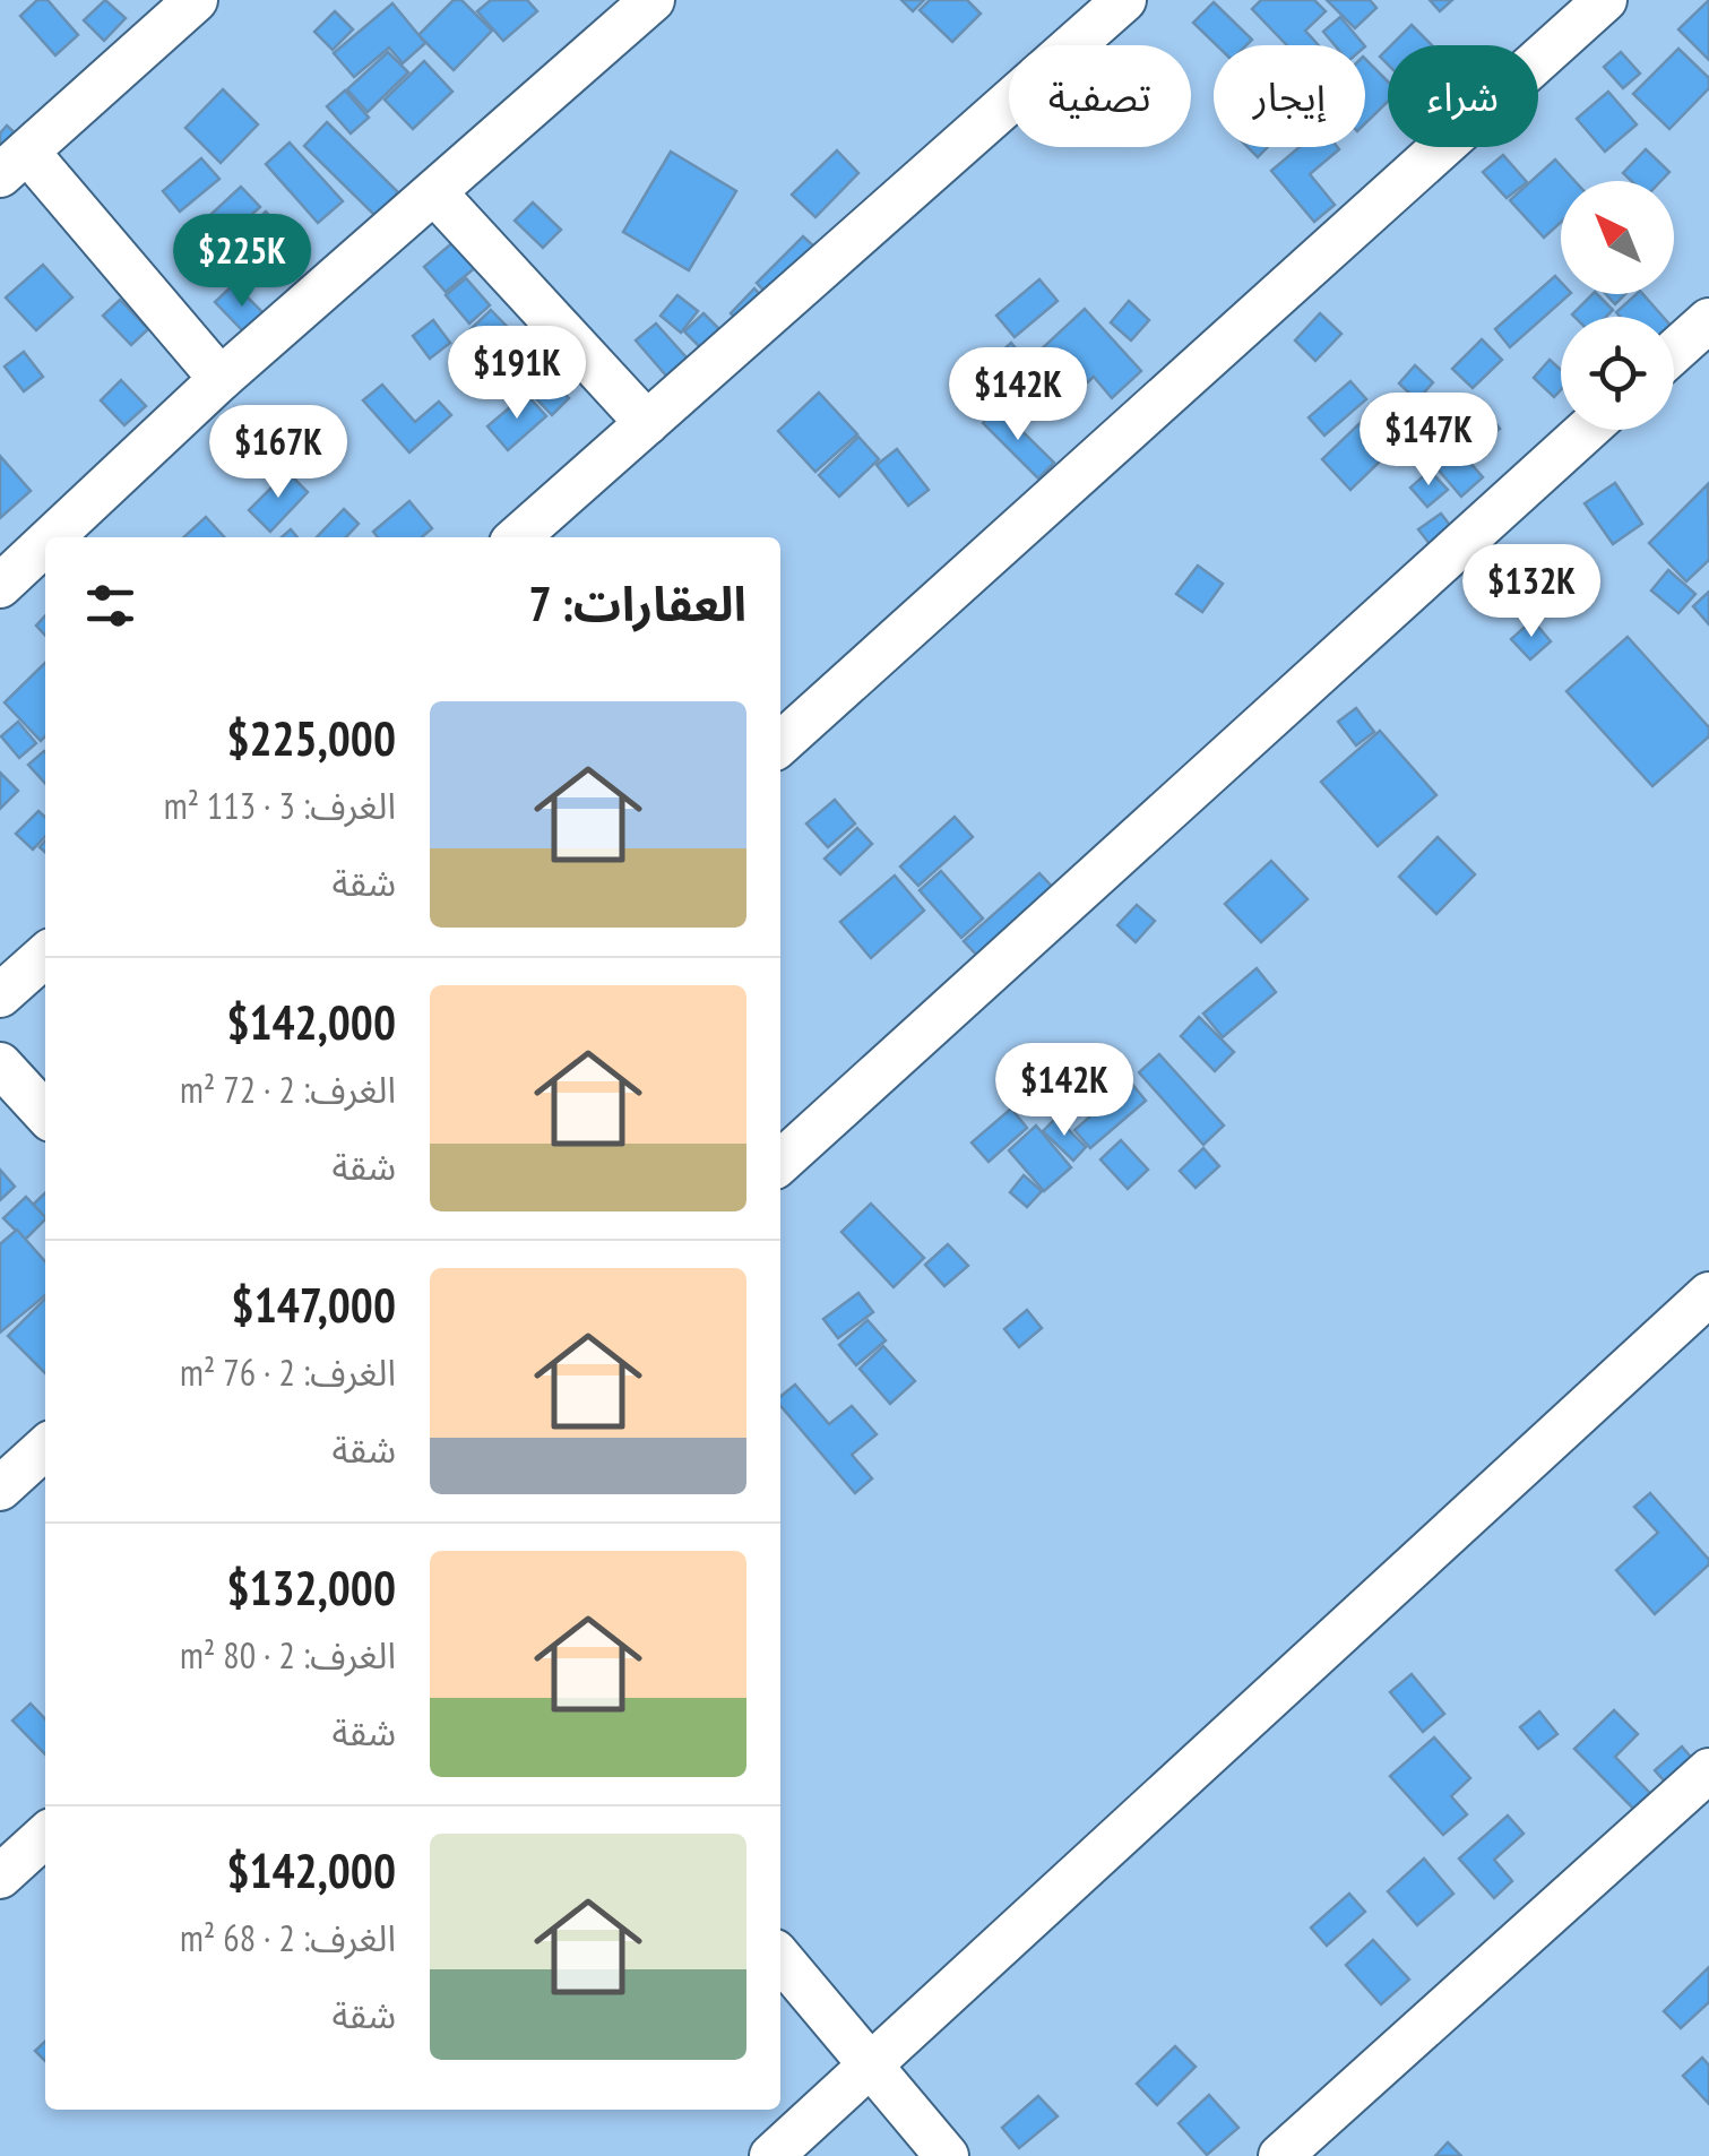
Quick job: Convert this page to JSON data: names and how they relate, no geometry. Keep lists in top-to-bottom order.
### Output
{
  "north": "top left",
  "page": {
    "chip": ["شراء", "إيجار", "تصفية"],
    "price": [
      "$225K",
      "$191K",
      "$142K",
      "$147K",
      "$167K",
      "$132K",
      "$142K"
    ],
    "heading": "العقارات: 7",
    "list": [
      {
        "name": "$225,000",
        "note": "الغرف: 3 · 113 m² · شقة"
      },
      {
        "name": "$142,000",
        "note": "الغرف: 2 · 72 m² · شقة"
      },
      {
        "name": "$147,000",
        "note": "الغرف: 2 · 76 m² · شقة"
      },
      {
        "name": "$132,000",
        "note": "الغرف: 2 · 80 m² · شقة"
      },
      {
        "name": "$142,000",
        "note": "الغرف: 2 · 68 m² · شقة"
      }
    ]
  }
}
